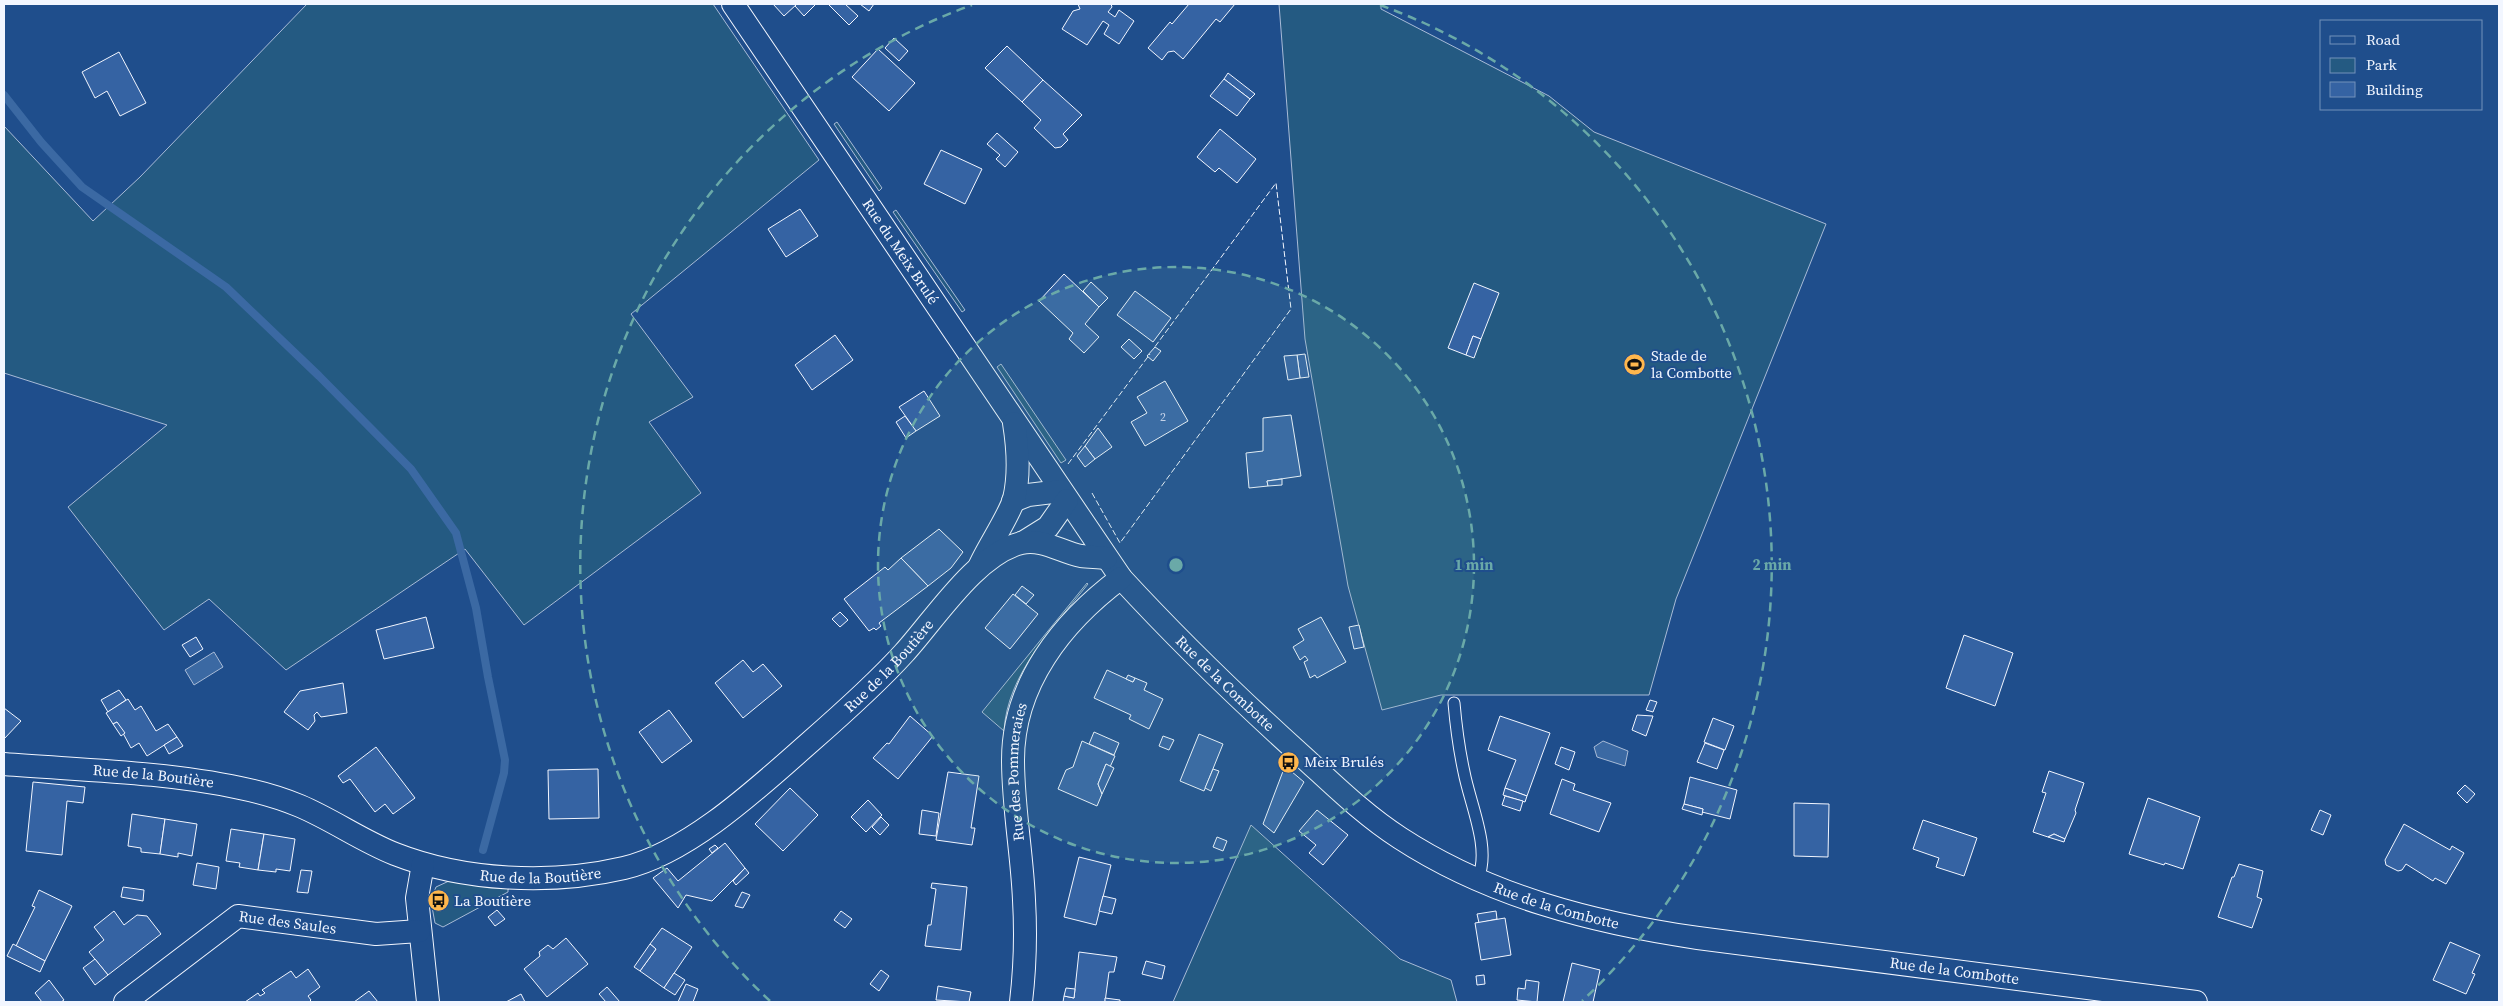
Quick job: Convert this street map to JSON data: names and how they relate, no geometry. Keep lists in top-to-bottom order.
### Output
{
  "streets": {
    "street": [
      "Rue du Meix Brulé",
      "Rue de la Boutière",
      "Rue de la Combotte",
      "Rue des Pommeraies",
      "Rue des Saules"
    ]
  },
  "crossings": [
    ["Rue du Meix Brulé", "Rue de la Boutière"],
    ["Rue du Meix Brulé", "Rue de la Combotte"],
    ["Rue de la Boutière", "Rue de la Combotte"],
    ["Rue de la Combotte", "Rue des Pommeraies"]
  ],
  "places": {
    "sports": ["Stade de la Combotte"],
    "bus stop": ["Meix Brulés", "La Boutière"]
  },
  "house_numbers": ["2"],
  "legend": ["Road", "Park", "Building"],
  "rings": ["1 min", "2 min"]
}
